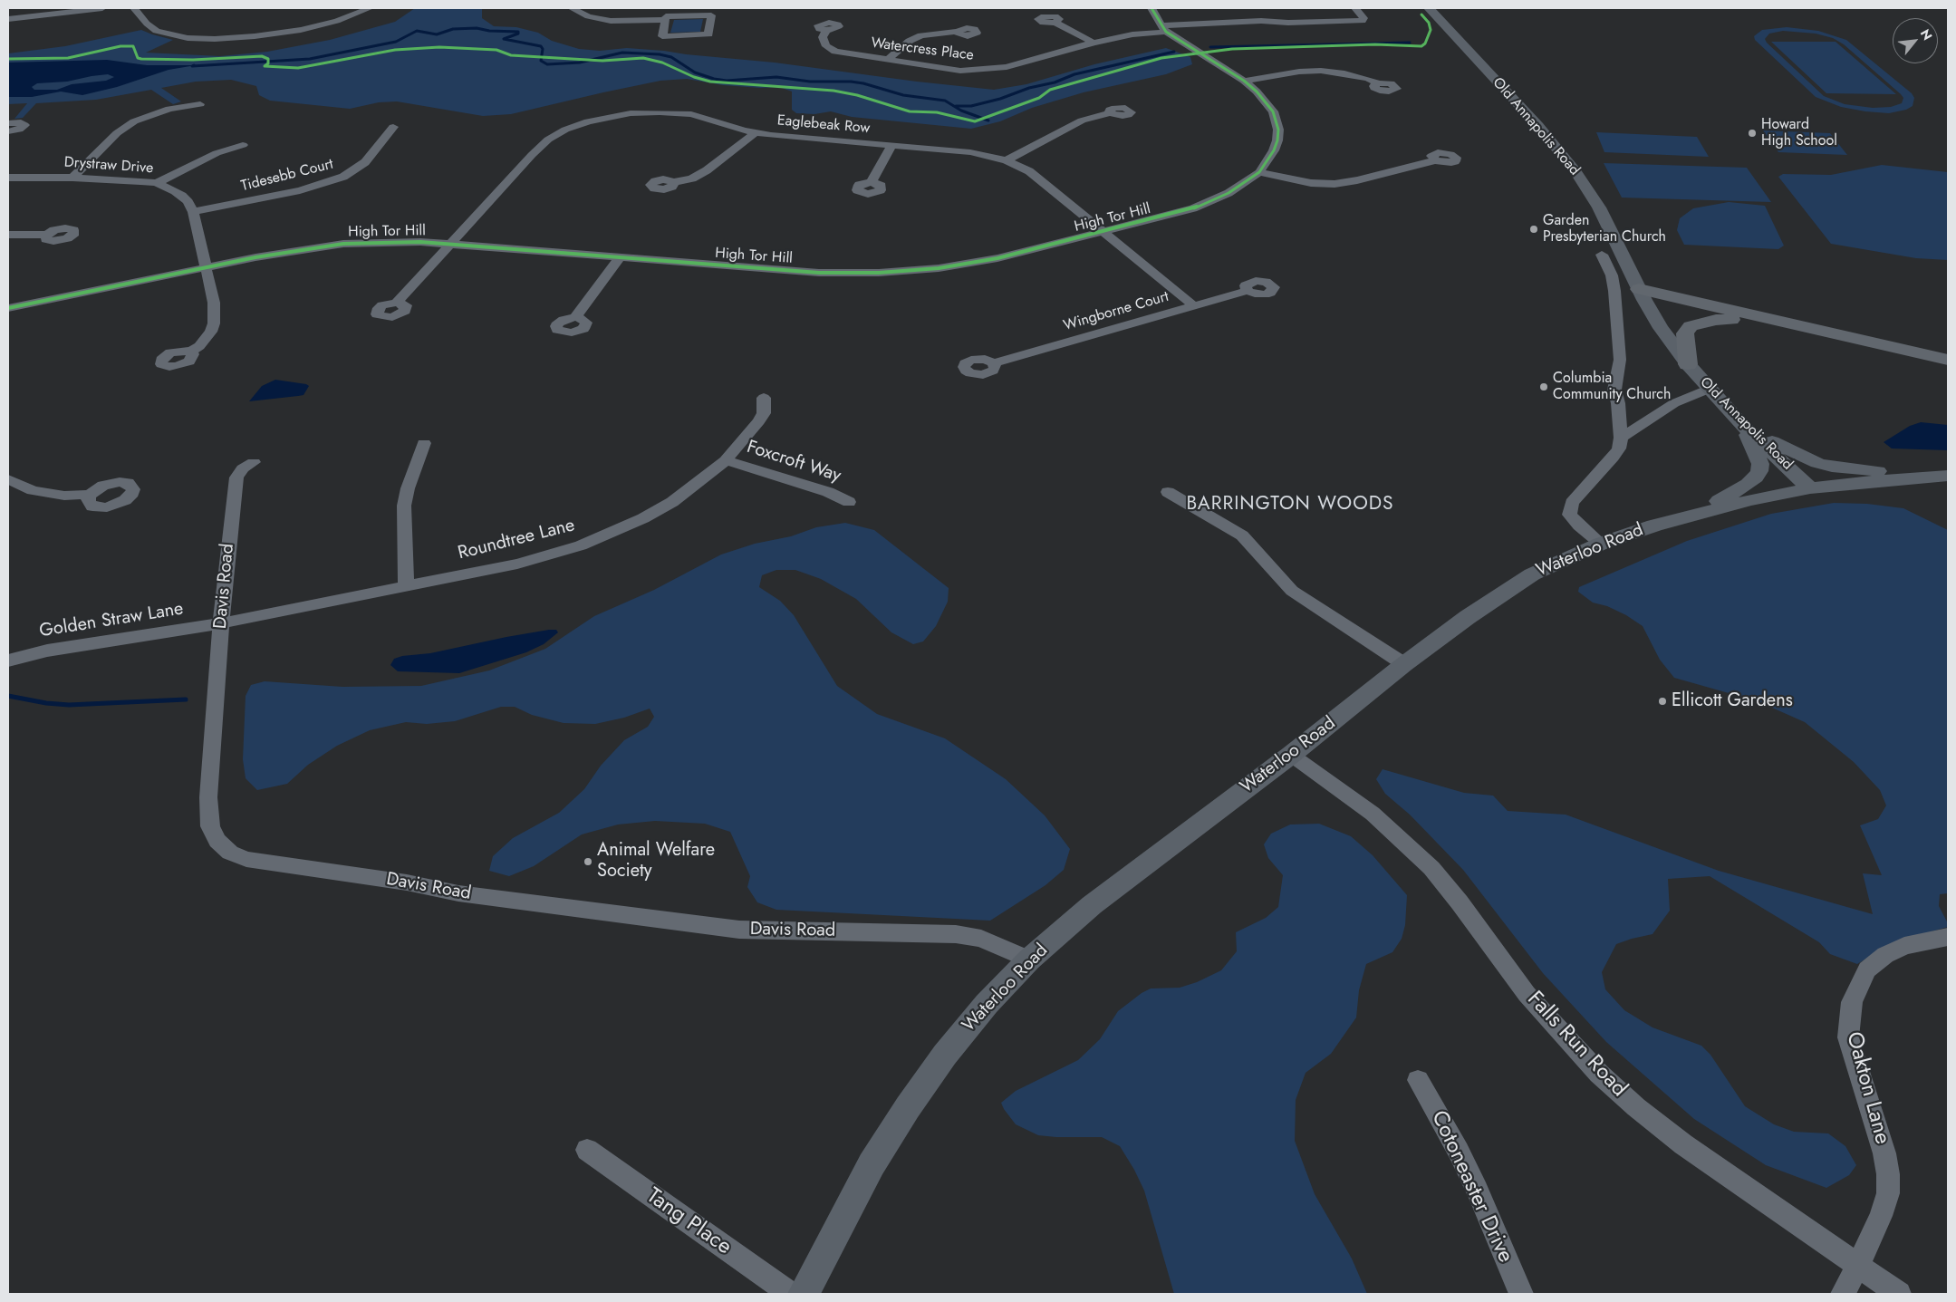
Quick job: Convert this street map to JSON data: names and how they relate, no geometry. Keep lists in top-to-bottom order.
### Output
{
  "streets": {
    "main road": ["Old Annapolis Road", "Waterloo Road"],
    "street": [
      "Watercress Place",
      "Eaglebeak Row",
      "Drystraw Drive",
      "Tidesebb Court",
      "High Tor Hill",
      "Wingborne Court",
      "Foxcroft Way",
      "Roundtree Lane",
      "Davis Road",
      "Golden Straw Lane",
      "Falls Run Road",
      "Oakton Lane",
      "Cotoneaster Drive",
      "Tang Place"
    ]
  },
  "crossings": [
    ["Watercress Place", "High Tor Hill"],
    ["Eaglebeak Row", "High Tor Hill"],
    ["Eaglebeak Row", "Wingborne Court"],
    ["Old Annapolis Road", "Waterloo Road"],
    ["Drystraw Drive", "Tidesebb Court"],
    ["Drystraw Drive", "High Tor Hill"],
    ["Foxcroft Way", "Roundtree Lane"],
    ["Roundtree Lane", "Davis Road"],
    ["Roundtree Lane", "Golden Straw Lane"],
    ["Waterloo Road", "Davis Road"],
    ["Waterloo Road", "Falls Run Road"],
    ["Davis Road", "Golden Straw Lane"],
    ["Falls Run Road", "Oakton Lane"]
  ],
  "districts": ["BARRINGTON WOODS"],
  "places": [
    "Howard High School",
    "Garden Presbyterian Church",
    "Columbia Community Church",
    "Ellicott Gardens",
    "Animal Welfare Society"
  ],
  "north": "top right"
}
